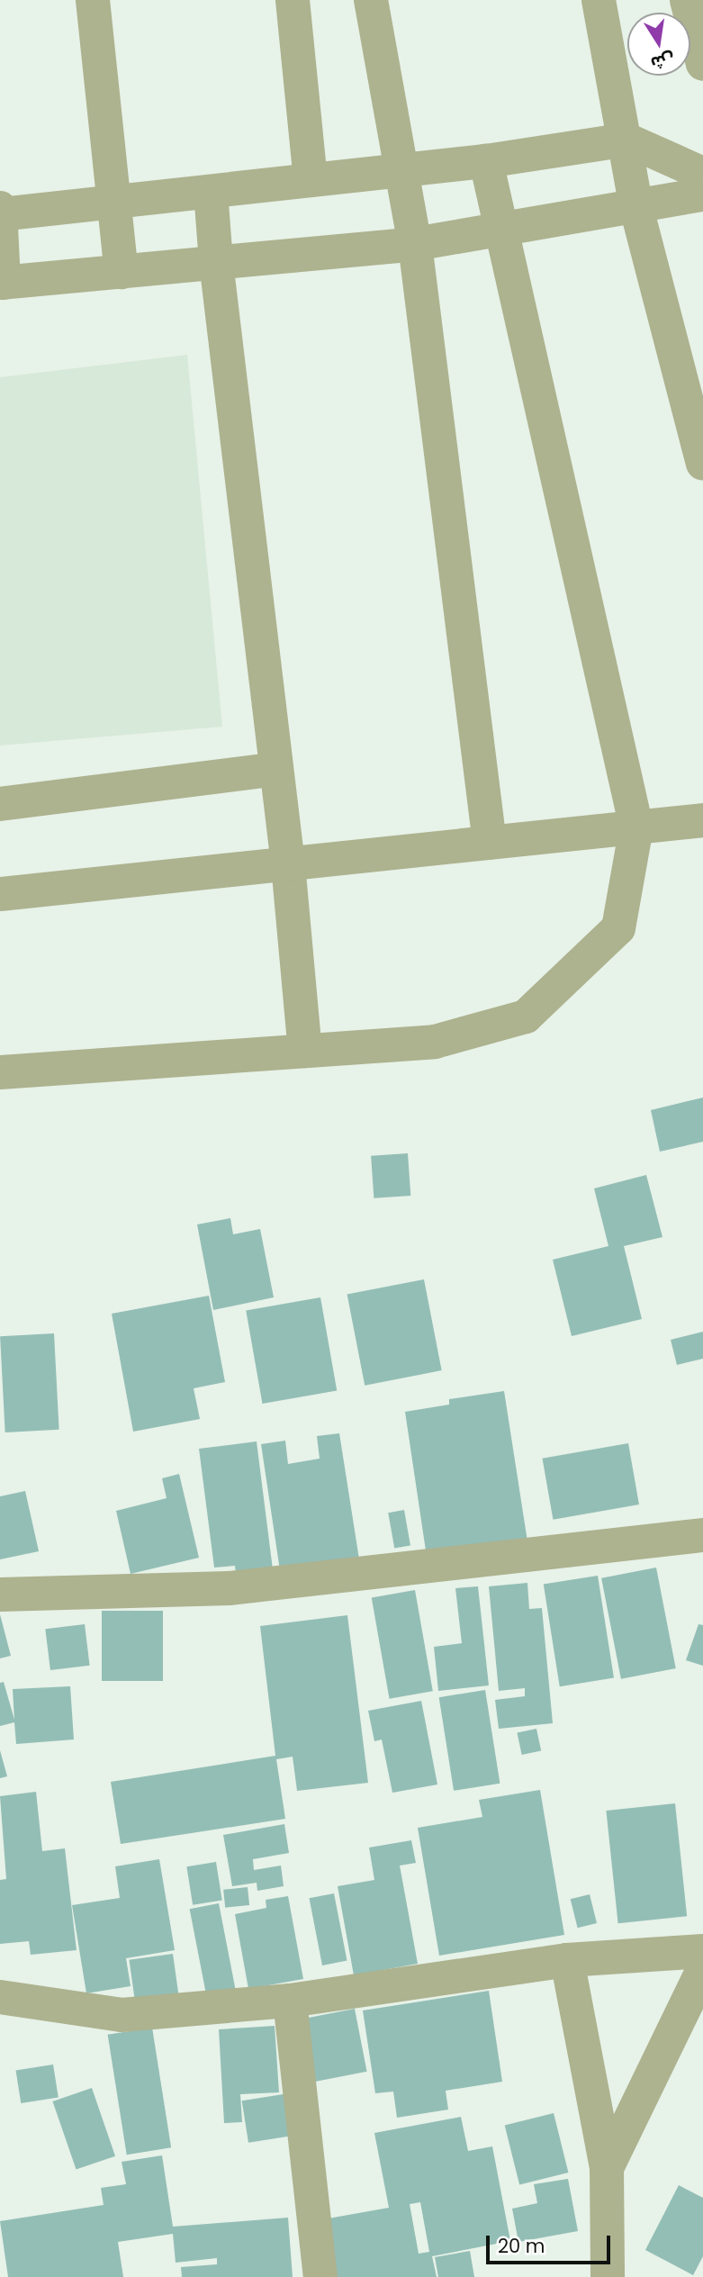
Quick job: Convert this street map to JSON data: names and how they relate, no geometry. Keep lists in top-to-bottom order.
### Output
{
  "scale_bar": "20 m",
  "north": "bottom"
}
